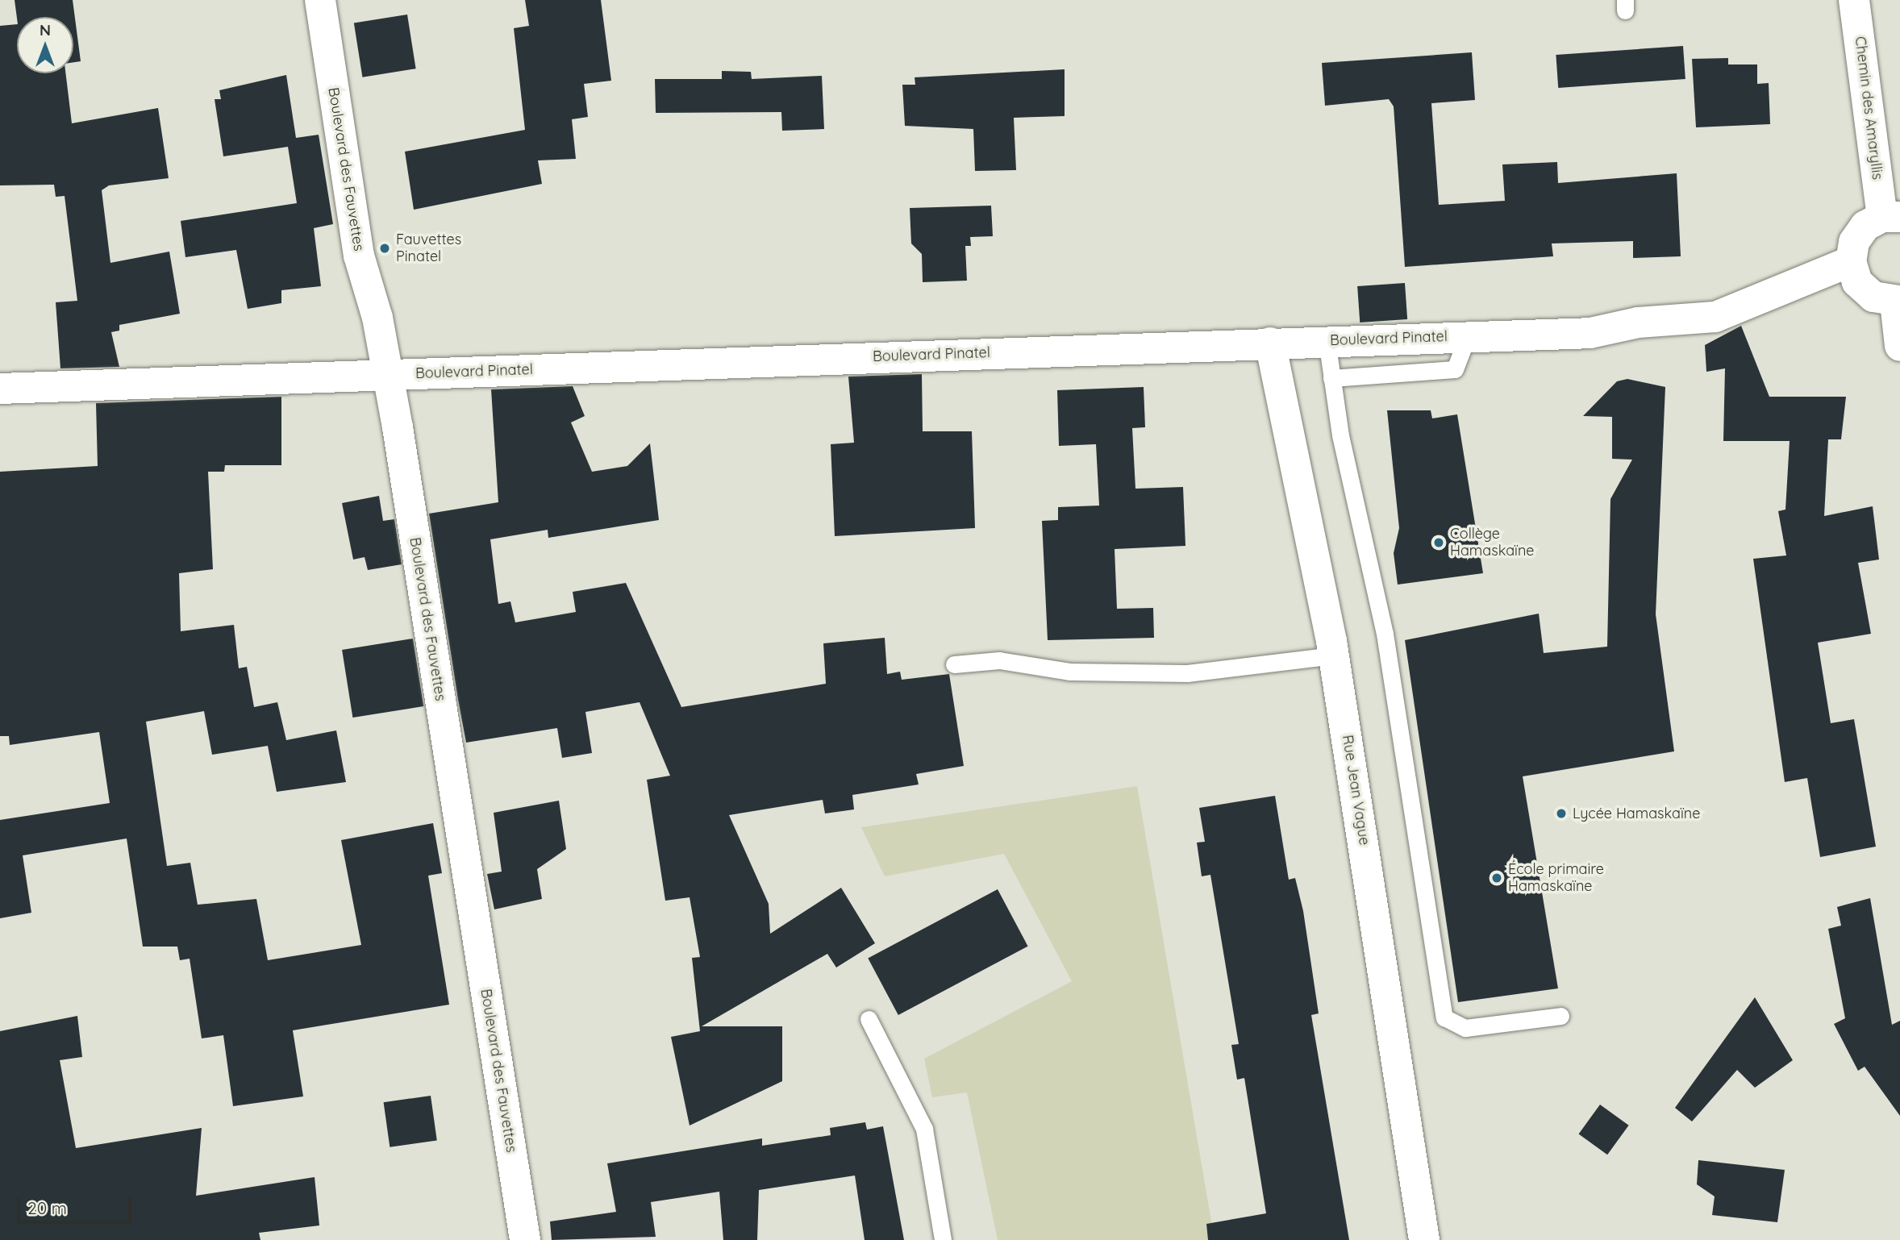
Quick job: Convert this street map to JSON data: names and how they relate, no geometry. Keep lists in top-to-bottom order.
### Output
{
  "streets": {
    "street": [
      "Chemin des Amaryllis",
      "Boulevard des Fauvettes",
      "Boulevard Pinatel",
      "Rue Jean Vague"
    ]
  },
  "crossings": [
    ["Boulevard des Fauvettes", "Boulevard Pinatel"],
    ["Boulevard Pinatel", "Rue Jean Vague"]
  ],
  "places": [
    "Fauvettes Pinatel",
    "Collège Hamaskaïne",
    "Lycée Hamaskaïne",
    "École primaire Hamaskaïne"
  ],
  "scale_bar": "20 m",
  "north": "top"
}
